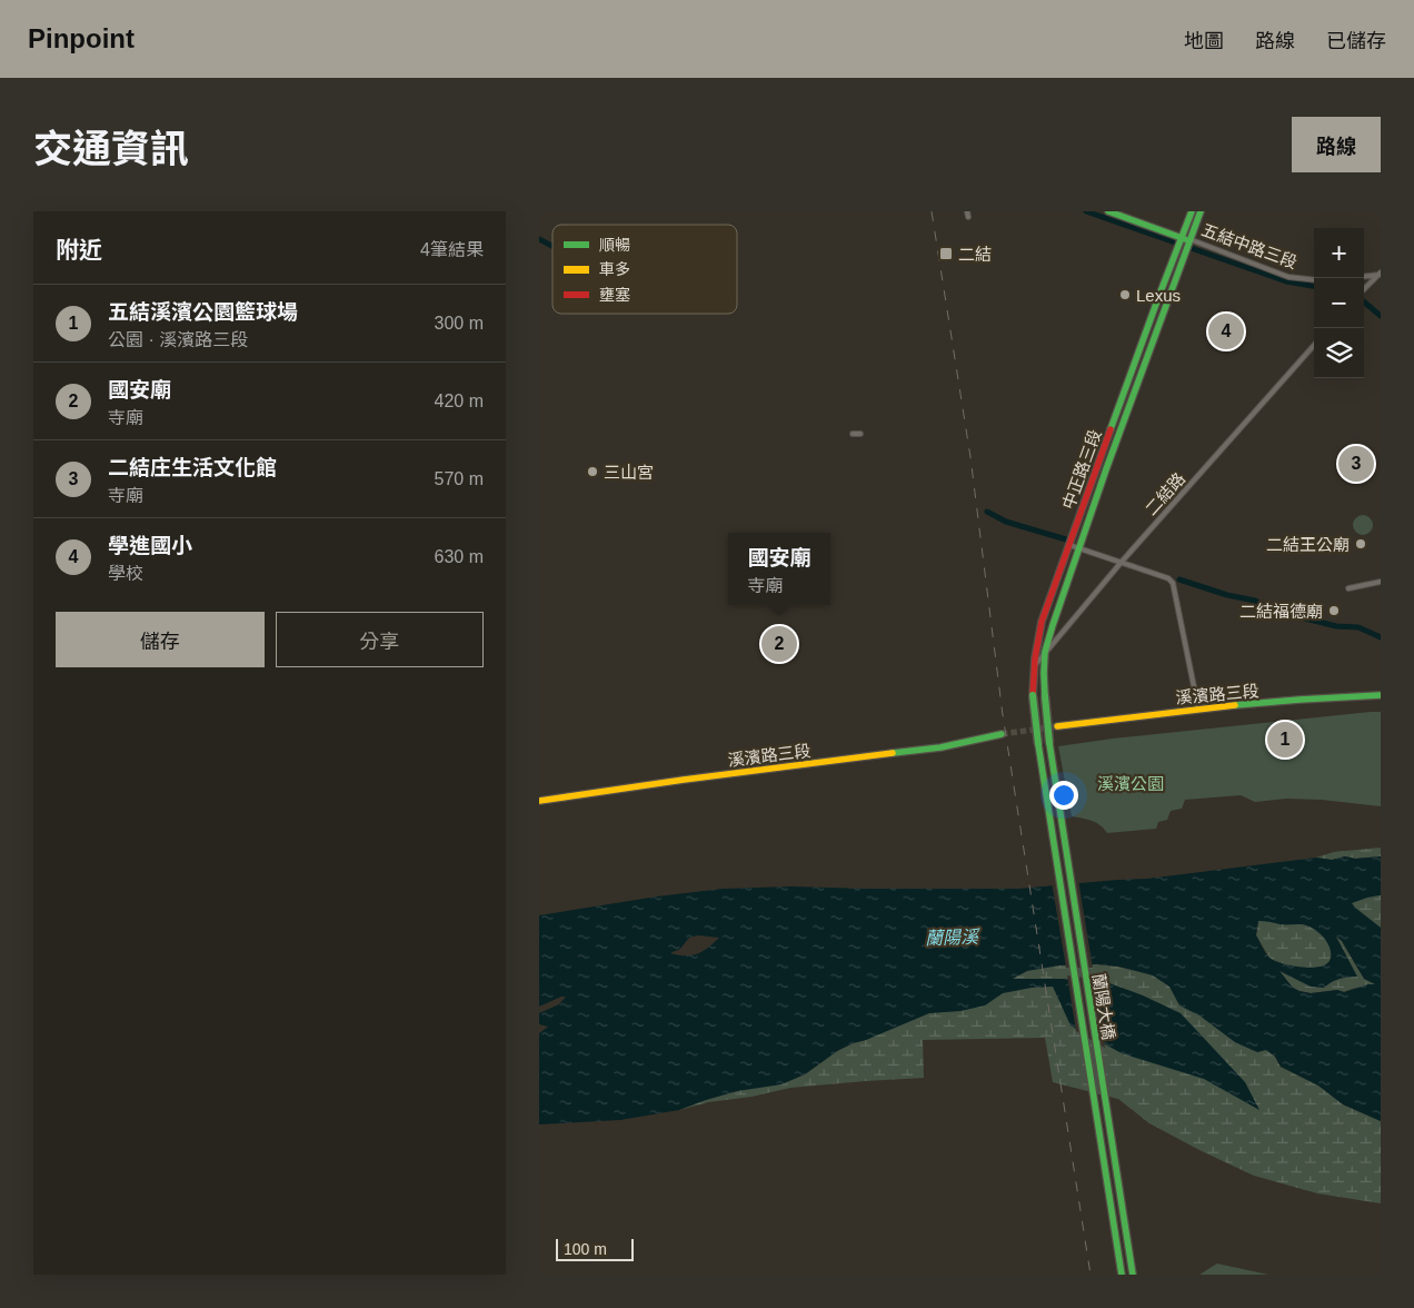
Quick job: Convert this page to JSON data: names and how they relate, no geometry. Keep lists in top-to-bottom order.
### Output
{
  "streets": {
    "main road": [
      "五結中路三段",
      "中正路三段",
      "溪濱路三段",
      "蘭陽大橋"
    ],
    "street": ["二結路"]
  },
  "crossings": [
    ["五結中路三段", "中正路三段"],
    ["中正路三段", "二結路"],
    ["中正路三段", "蘭陽大橋"]
  ],
  "water": ["蘭陽溪"],
  "parks": ["溪濱公園"],
  "places": {
    "transit": ["二結"],
    "other": [
      "Lexus",
      "三山宮",
      "二結王公廟",
      "二結福德廟"
    ]
  },
  "legend": ["順暢", "車多", "壅塞"],
  "scale_bar": "100 m",
  "page": {
    "header": "Pinpoint",
    "nav": ["地圖", "路線", "已儲存"],
    "title": "交通資訊",
    "buttons": [
      "路線",
      ["儲存", "分享"]
    ],
    "heading": ["附近", "4筆結果"],
    "map_buttons": ["+", "−"],
    "list": [
      {
        "mark": "1",
        "name": "五結溪濱公園籃球場",
        "note": "公園 · 溪濱路三段",
        "value": "300 m"
      },
      {
        "mark": "2",
        "name": "國安廟",
        "note": "寺廟",
        "value": "420 m"
      },
      {
        "mark": "3",
        "name": "二結庄生活文化館",
        "note": "寺廟",
        "value": "570 m"
      },
      {
        "mark": "4",
        "name": "學進國小",
        "note": "學校",
        "value": "630 m"
      }
    ],
    "pins": [
      "4",
      "3",
      "2",
      "1"
    ],
    "popup": ["國安廟", "寺廟"],
    "scale": "100 m"
  }
}
